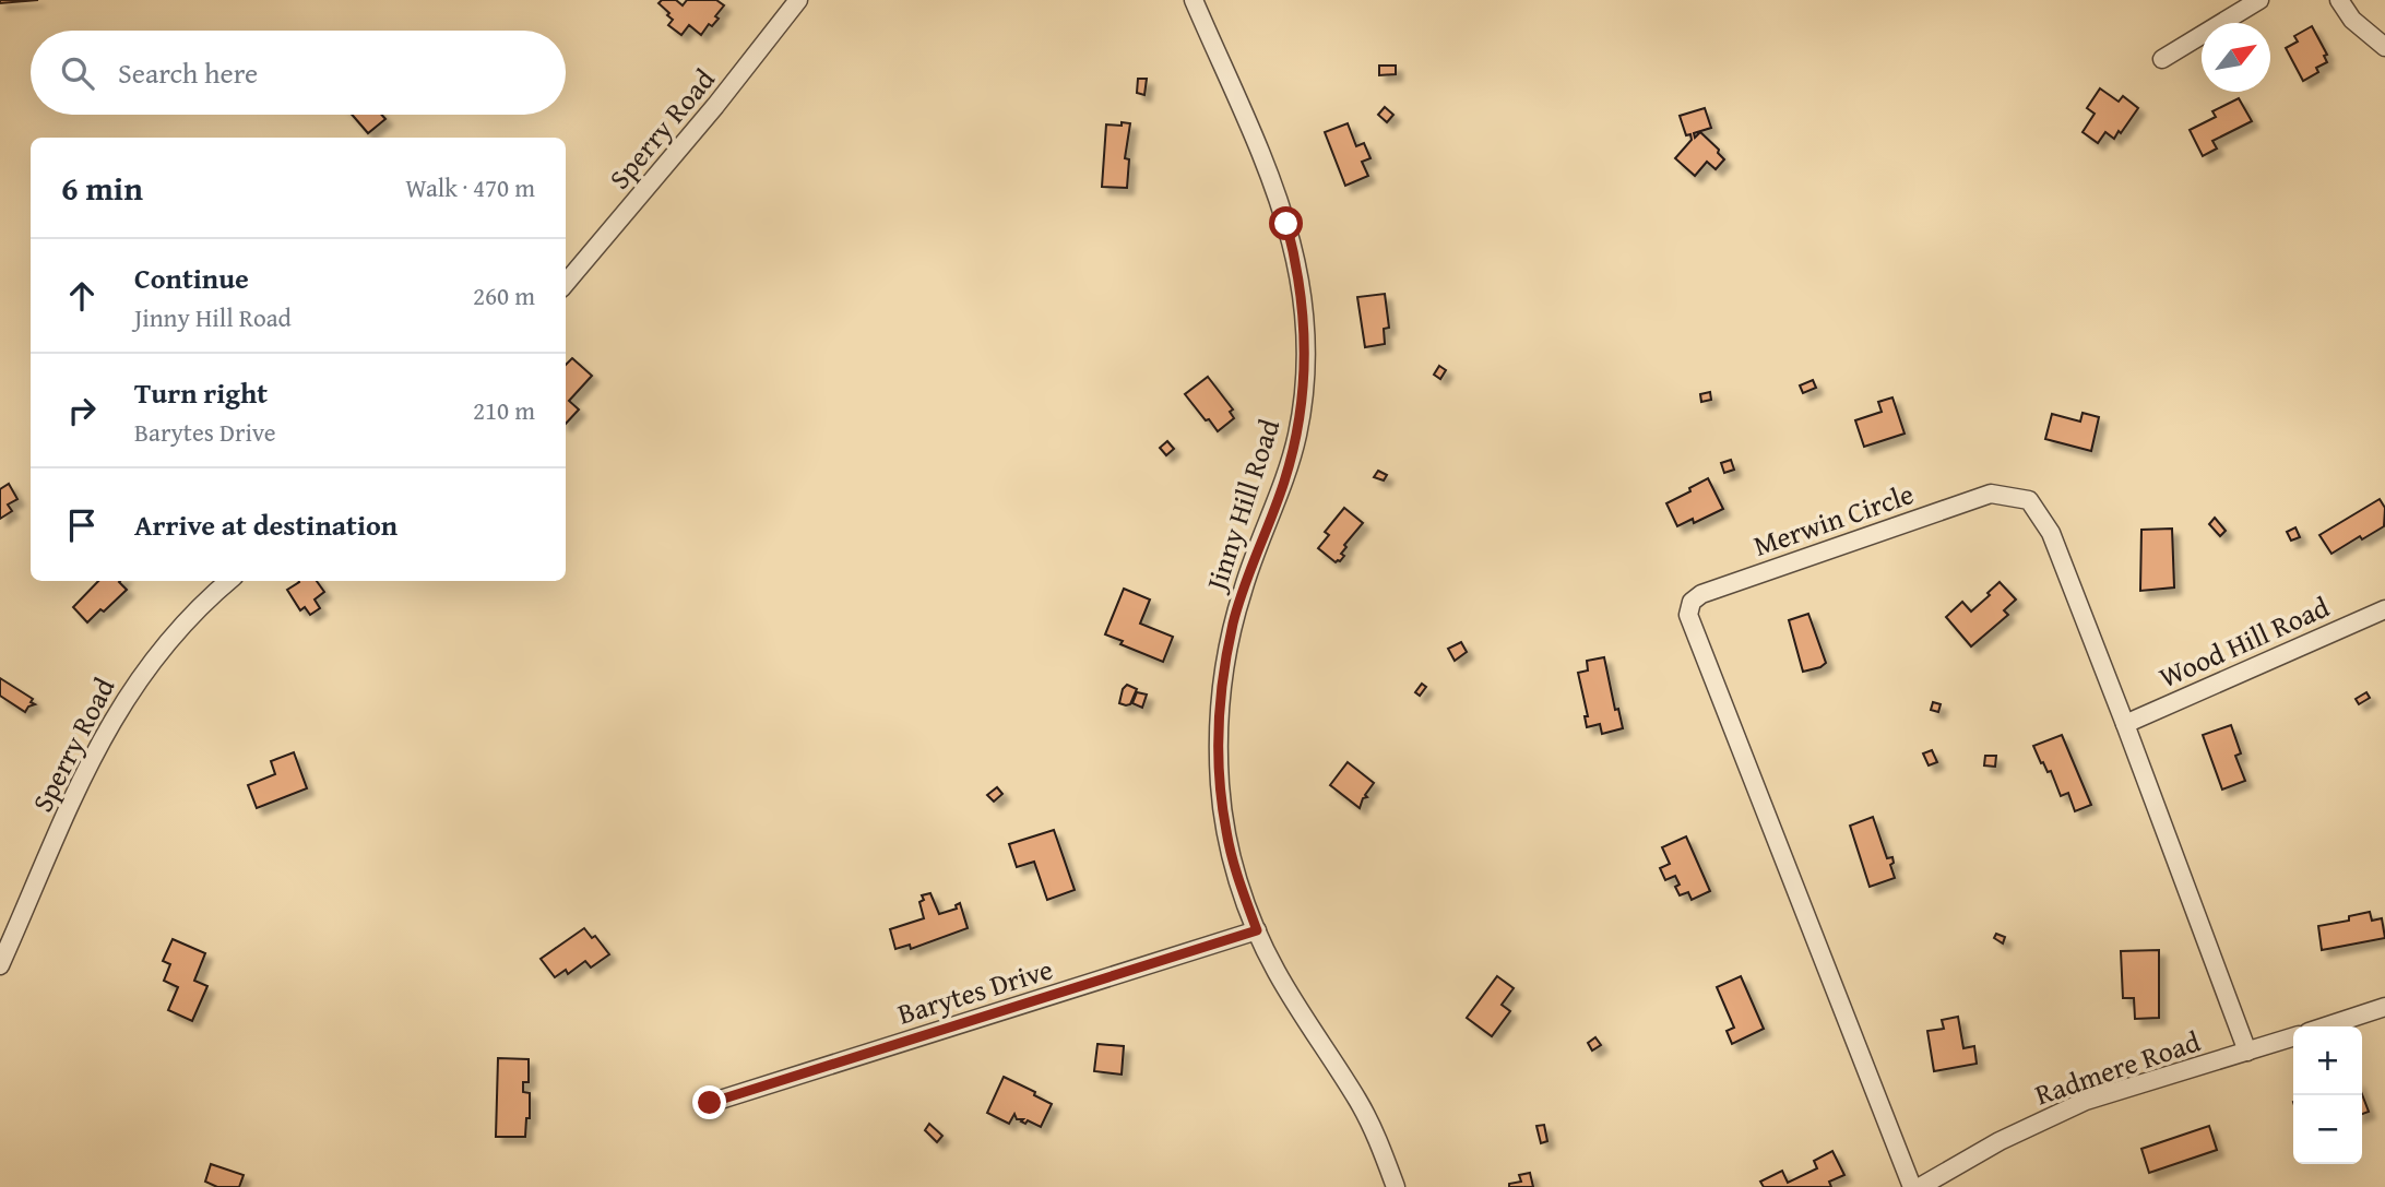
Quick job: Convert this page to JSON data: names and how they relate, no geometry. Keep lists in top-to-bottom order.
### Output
{
  "streets": {
    "street": [
      "Sperry Road",
      "Jinny Hill Road",
      "Merwin Circle",
      "Wood Hill Road",
      "Barytes Drive",
      "Radmere Road"
    ]
  },
  "crossings": [
    ["Jinny Hill Road", "Barytes Drive"],
    ["Merwin Circle", "Wood Hill Road"],
    ["Merwin Circle", "Radmere Road"]
  ],
  "north": "top right",
  "page": {
    "search": "Search here",
    "heading": ["6 min", "Walk · 470 m"],
    "list": [
      ["Continue", "Jinny Hill Road", "260 m"],
      ["Turn right", "Barytes Drive", "210 m"],
      "Arrive at destination"
    ],
    "map_buttons": ["+", "−"]
  }
}
